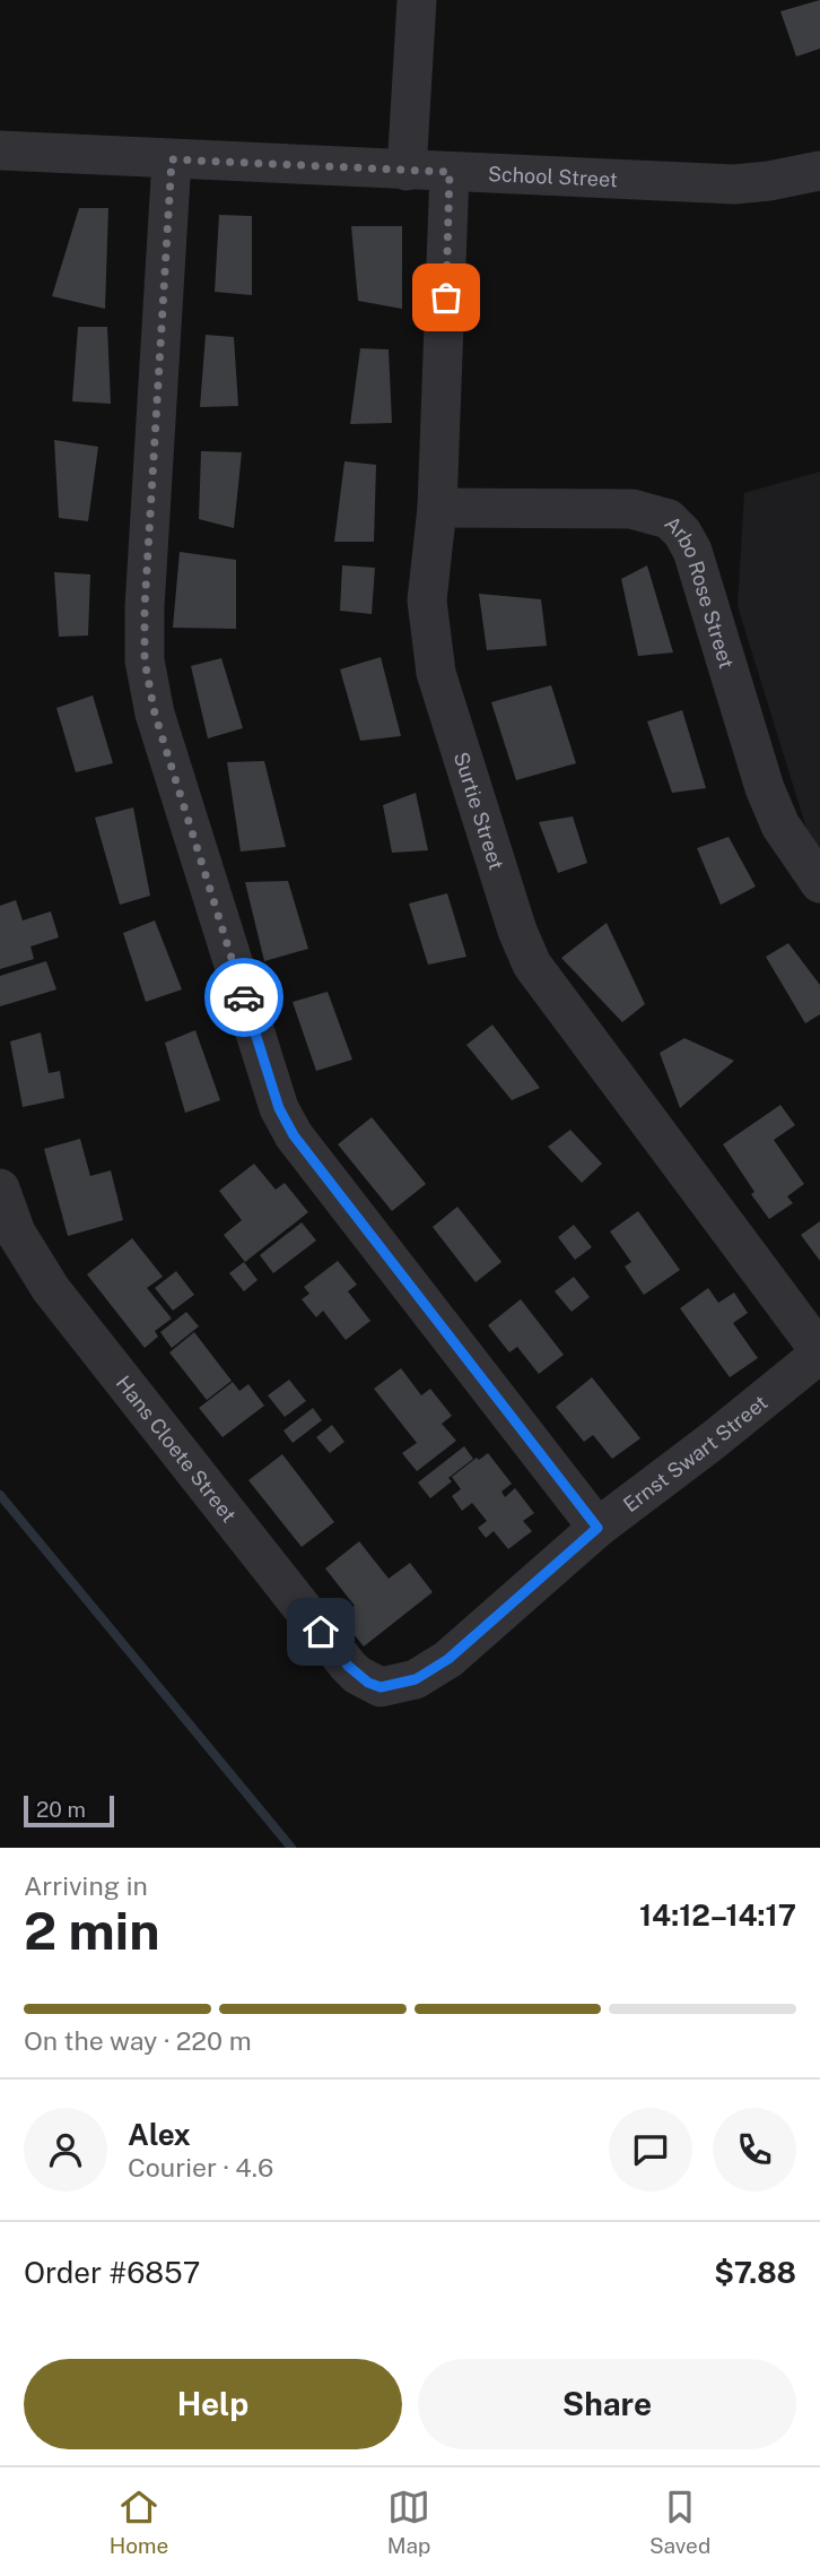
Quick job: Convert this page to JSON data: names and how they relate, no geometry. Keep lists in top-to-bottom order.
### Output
{
  "streets": {
    "street": [
      "School Street",
      "Arbo Rose Street",
      "Surtie Street",
      "Hans Cloete Street",
      "Ernst Swart Street"
    ]
  },
  "crossings": [
    ["School Street", "Surtie Street"],
    ["Arbo Rose Street", "Surtie Street"],
    ["Surtie Street", "Ernst Swart Street"],
    ["Hans Cloete Street", "Ernst Swart Street"]
  ],
  "scale_bar": "20 m",
  "page": {
    "scale": "20 m",
    "heading": ["2 min", "Arriving in", "14:12–14:17"],
    "panel": [
      "Alex",
      "Courier · 4.6",
      "Order #6857",
      "$7.88"
    ],
    "bar": "On the way · 220 m",
    "buttons": ["Help", "Share"],
    "tabs": ["Home", "Map", "Saved"]
  }
}
